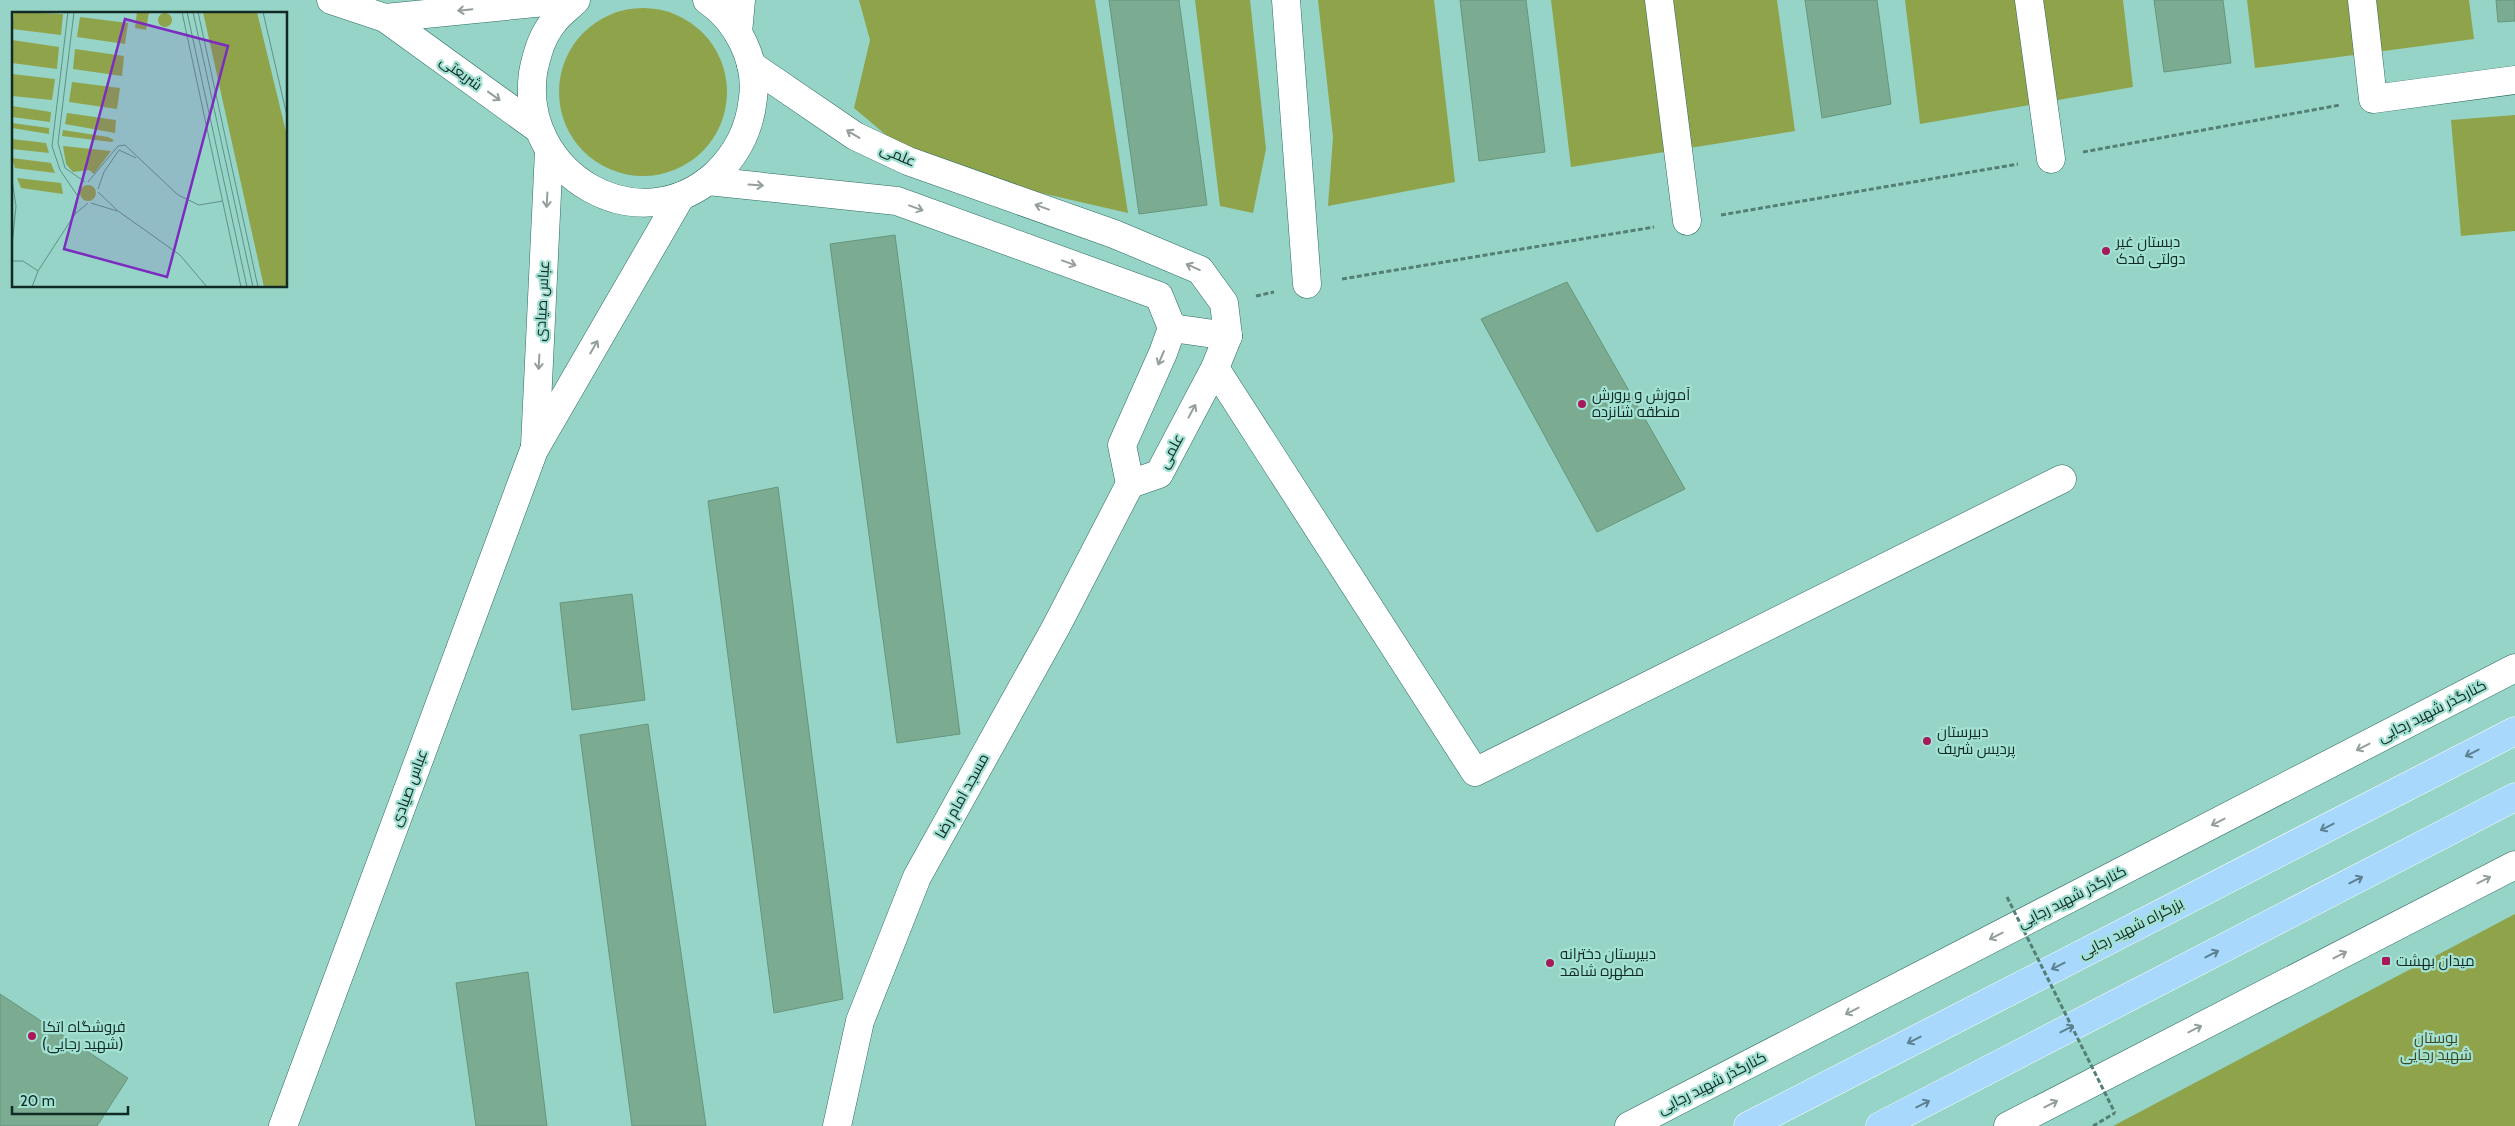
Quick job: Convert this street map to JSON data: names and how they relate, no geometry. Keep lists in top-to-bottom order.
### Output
{
  "streets": {
    "highway": ["بزرگراه شهید رجایی"],
    "street": [
      "شریعتی",
      "علمی",
      "عباس صیادی",
      "کنارگذر شهید رجایی",
      "مسجد امام رضا"
    ]
  },
  "crossings": [
    ["شریعتی", "عباس صیادی"],
    ["علمی", "مسجد امام رضا"]
  ],
  "parks": ["بوستان شهید رجایی"],
  "places": {
    "other": [
      "دبستان غیر دولتی فدک",
      "آموزش و پرورش منطقه شانزده",
      "دبیرستان پردیس شریف",
      "دبیرستان دخترانه مطهره شاهد",
      "فروشگاه اتکا (شهید رجایی)"
    ],
    "transit": ["میدان بهشت"]
  },
  "scale_bar": "20 m"
}
